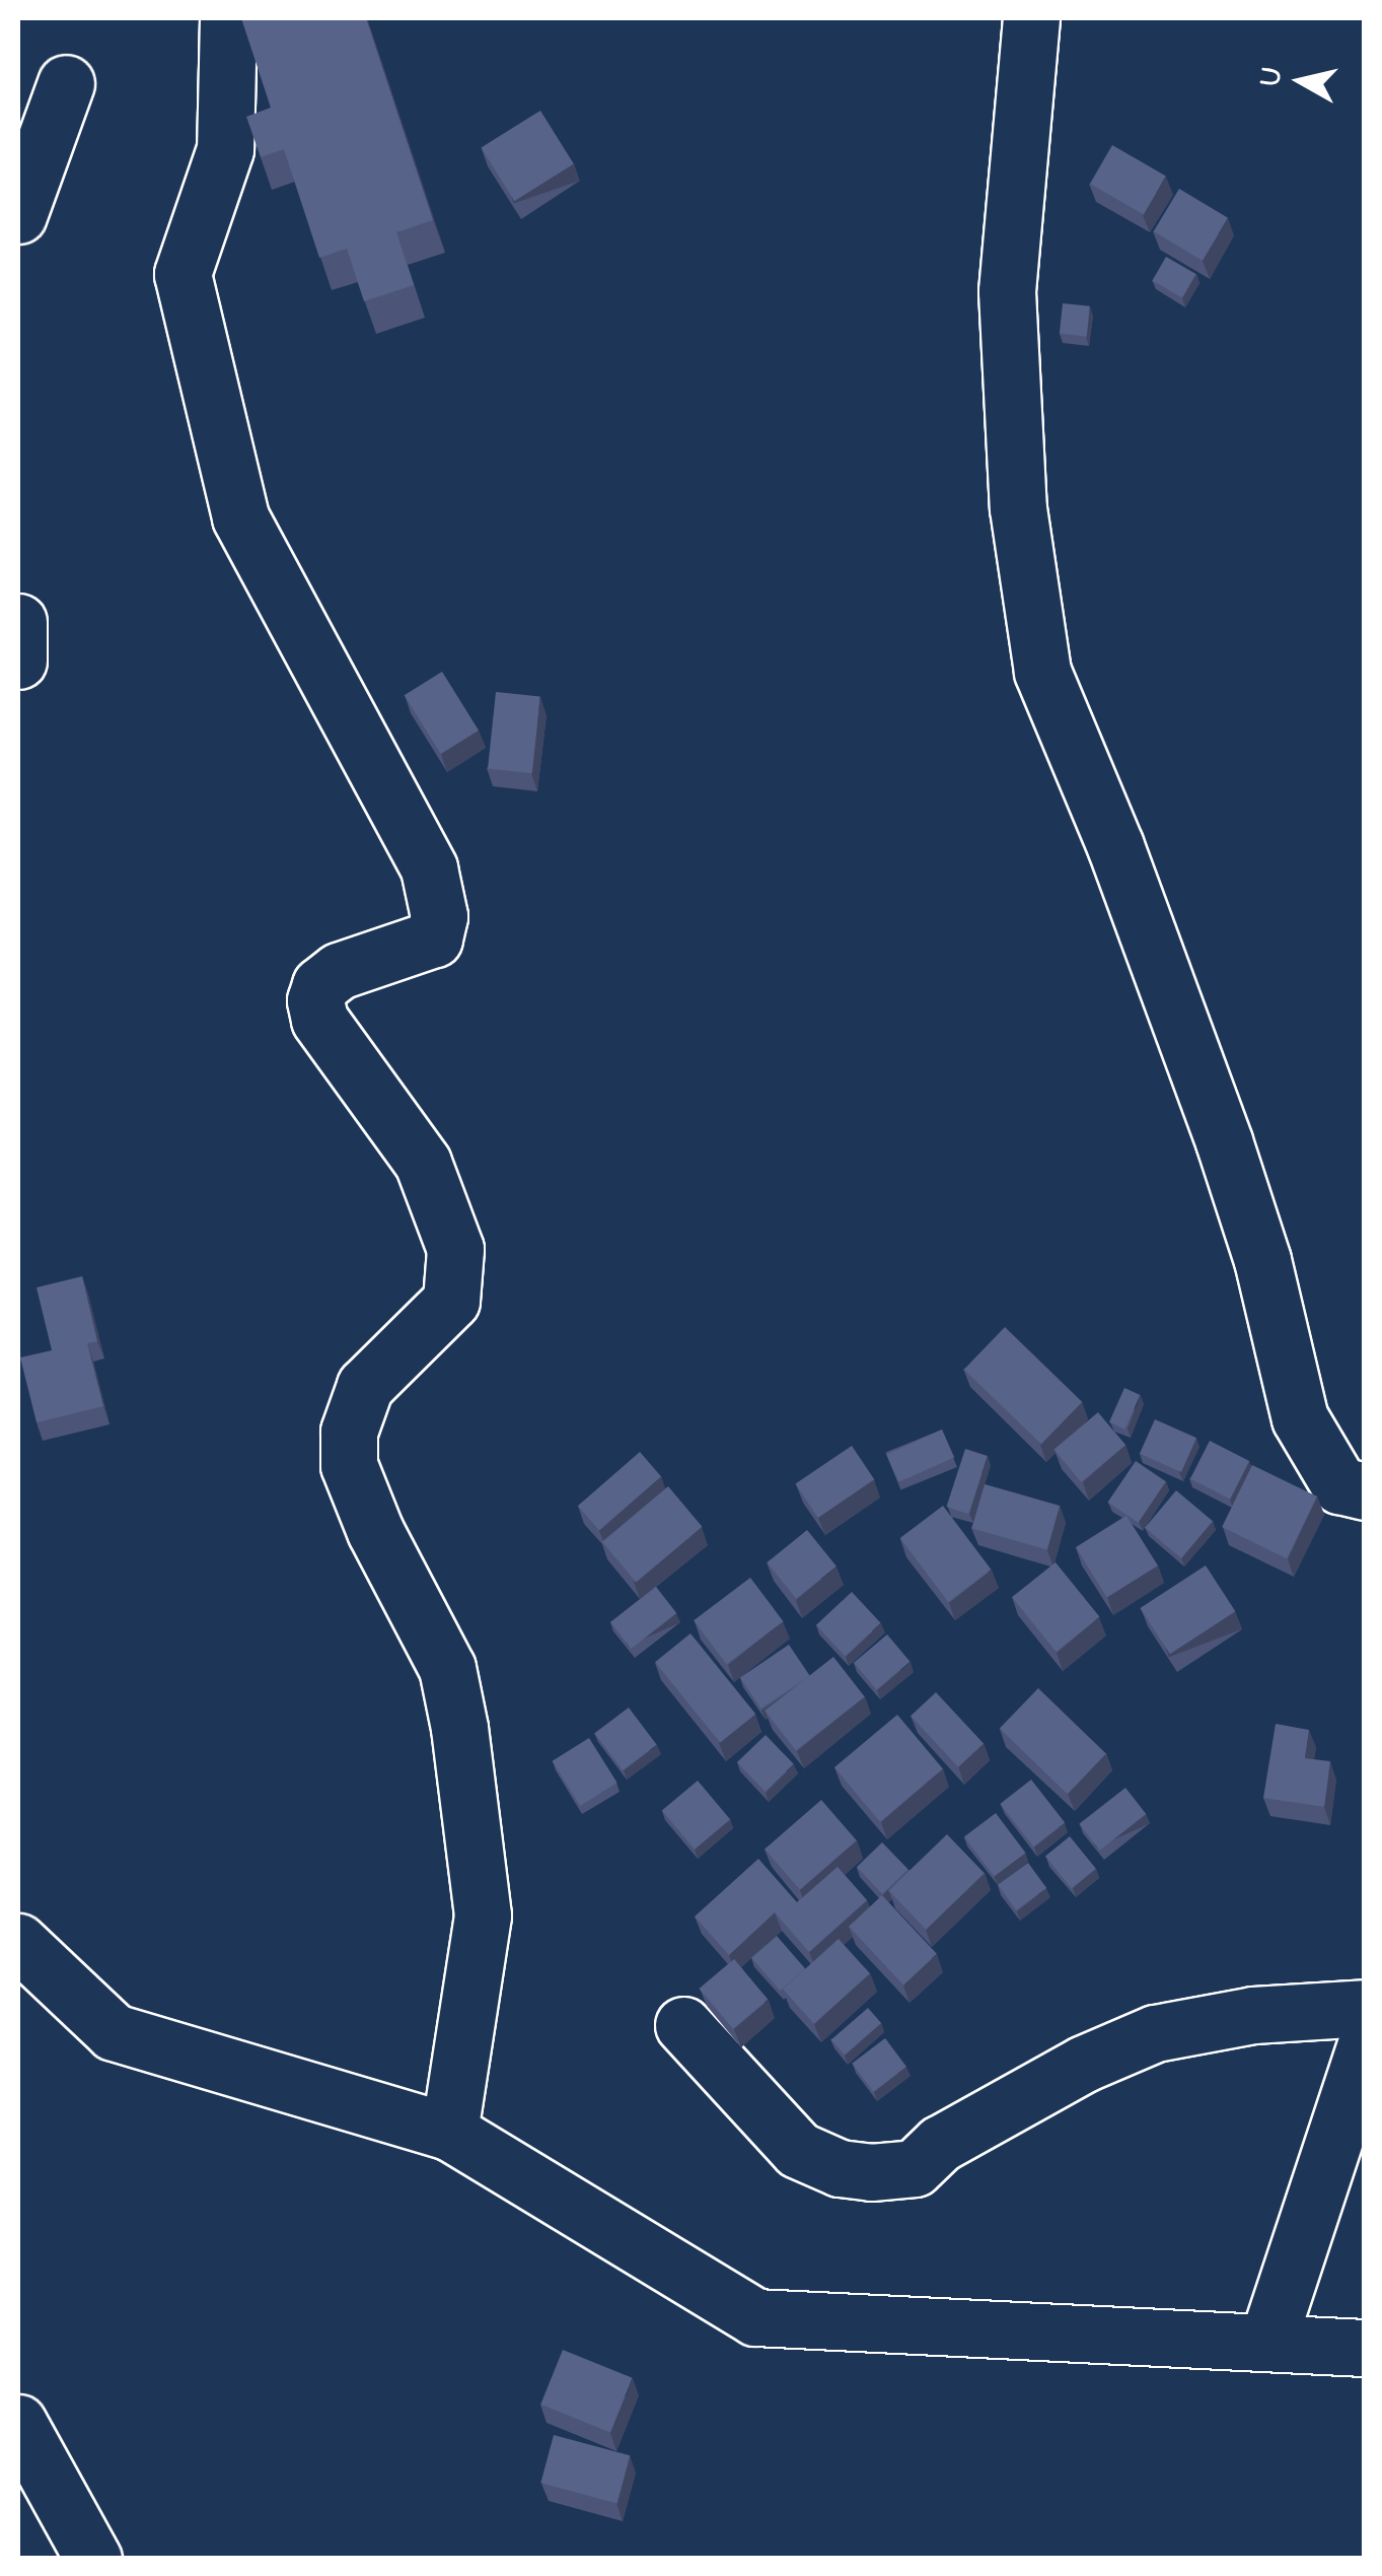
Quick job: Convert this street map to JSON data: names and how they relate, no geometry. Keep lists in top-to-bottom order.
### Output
{
  "north": "left"
}
